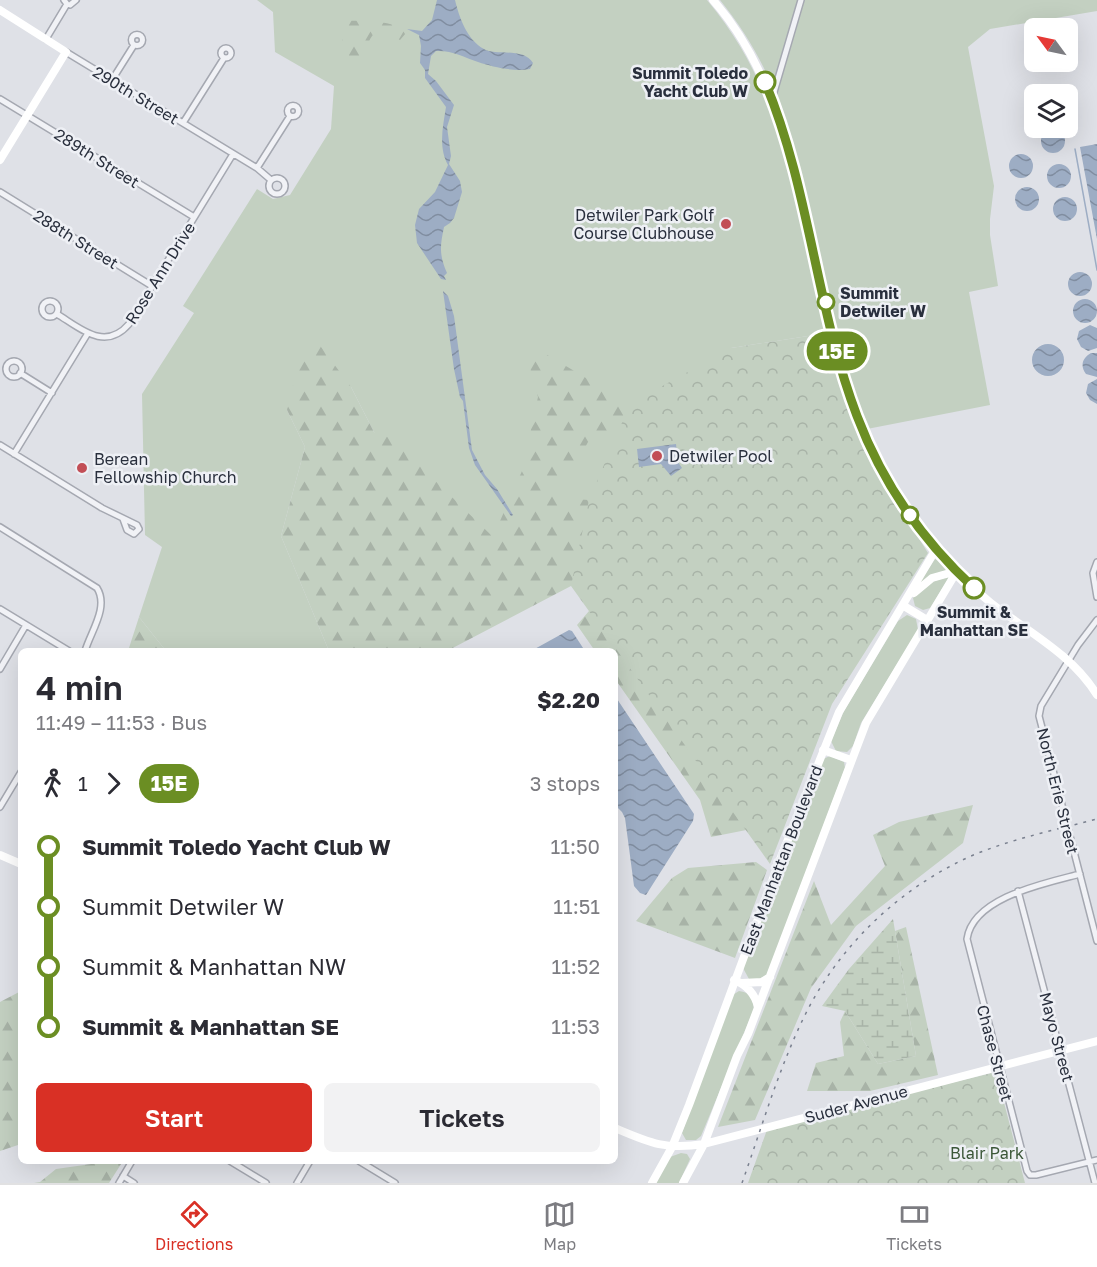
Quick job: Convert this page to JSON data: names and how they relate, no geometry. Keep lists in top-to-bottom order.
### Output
{
  "streets": {
    "street": [
      "290th Street",
      "289th Street",
      "288th Street",
      "Rose Ann Drive",
      "North Erie Street",
      "East Manhattan Boulevard",
      "Mayo Street",
      "Chase Street",
      "Suder Avenue"
    ]
  },
  "crossings": [
    ["290th Street", "Rose Ann Drive"],
    ["289th Street", "Rose Ann Drive"],
    ["288th Street", "Rose Ann Drive"],
    ["East Manhattan Boulevard", "Suder Avenue"],
    ["Mayo Street", "Chase Street"],
    ["Mayo Street", "Suder Avenue"],
    ["Chase Street", "Suder Avenue"]
  ],
  "parks": ["Blair Park"],
  "places": [
    "Summit Toledo Yacht Club W",
    "Detwiler Park Golf Course Clubhouse",
    "Summit Detwiler W",
    "Detwiler Pool",
    "Berean Fellowship Church",
    "Summit & Manhattan SE"
  ],
  "lines": ["bus line 15E"],
  "north": "top left",
  "page": {
    "on_map": "15E",
    "heading": ["4 min", "11:49 – 11:53 · Bus", "$2.20"],
    "legs": ["1", "15E", "3 stops"],
    "list": [
      {
        "name": "Summit Toledo Yacht Club W",
        "value": "11:50"
      },
      {
        "name": "Summit Detwiler W",
        "value": "11:51"
      },
      {
        "name": "Summit & Manhattan NW",
        "value": "11:52"
      },
      {
        "name": "Summit & Manhattan SE",
        "value": "11:53"
      }
    ],
    "buttons": ["Start", "Tickets"],
    "tabs": ["Directions", "Map", "Tickets"]
  }
}
